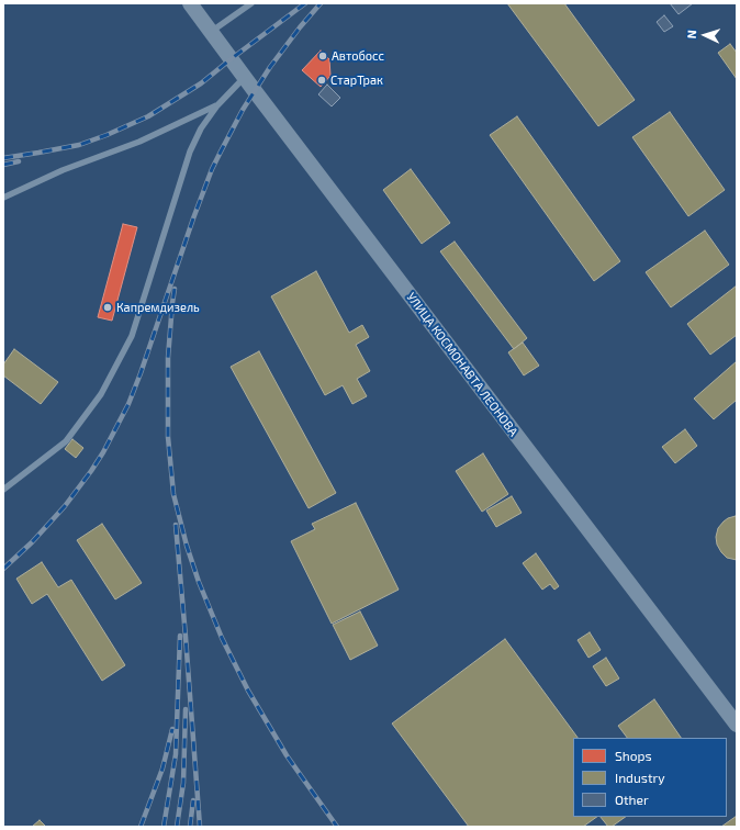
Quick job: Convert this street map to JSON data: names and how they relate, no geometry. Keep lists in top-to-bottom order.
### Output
{
  "streets": {
    "street": ["УЛИЦА КОСМОНАВТА ЛЕОНОВА"]
  },
  "places": ["Автобосс", "СтарТрак", "Капремдизель"],
  "legend": ["Shops", "Industry", "Other"],
  "north": "left"
}
